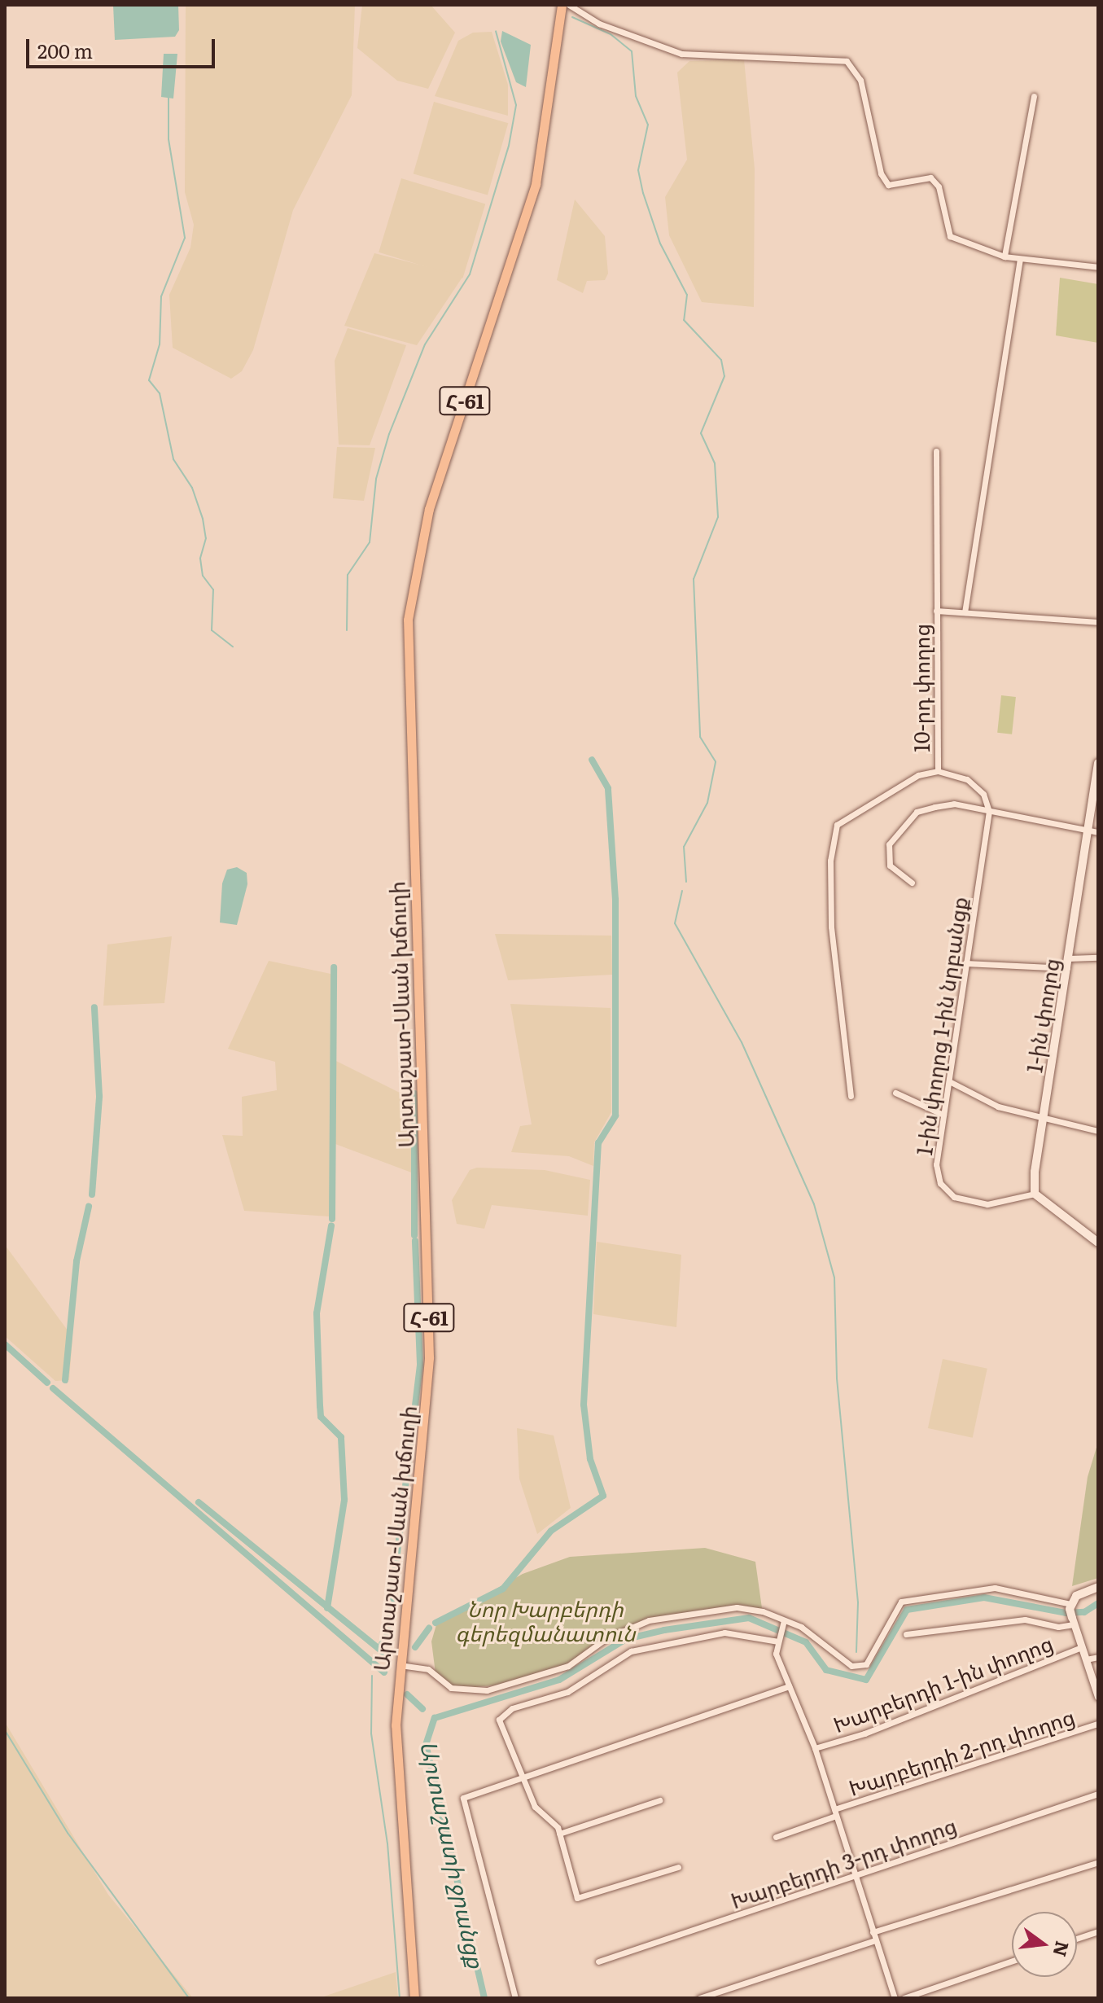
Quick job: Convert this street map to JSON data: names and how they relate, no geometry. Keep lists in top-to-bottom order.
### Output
{
  "streets": {
    "main road": ["Հ-61", "Արտաշատ-Սևան խճուղի", "1-ին փողոց"],
    "street": [
      "10-րդ փողոց",
      "1-ին փողոց 1-ին նրբանցք",
      "Խարբերդի 1-ին փողոց",
      "Խարբերդի 2-րդ փողոց",
      "Խարբերդի 3-րդ փողոց"
    ]
  },
  "crossings": [
    ["1-ին փողոց", "1-ին փողոց 1-ին նրբանցք"]
  ],
  "water": ["Արտաշատի ջրանցք"],
  "parks": ["Նոր Խարբերդի գերեզմանատուն"],
  "scale_bar": "200 m",
  "north": "right"
}
